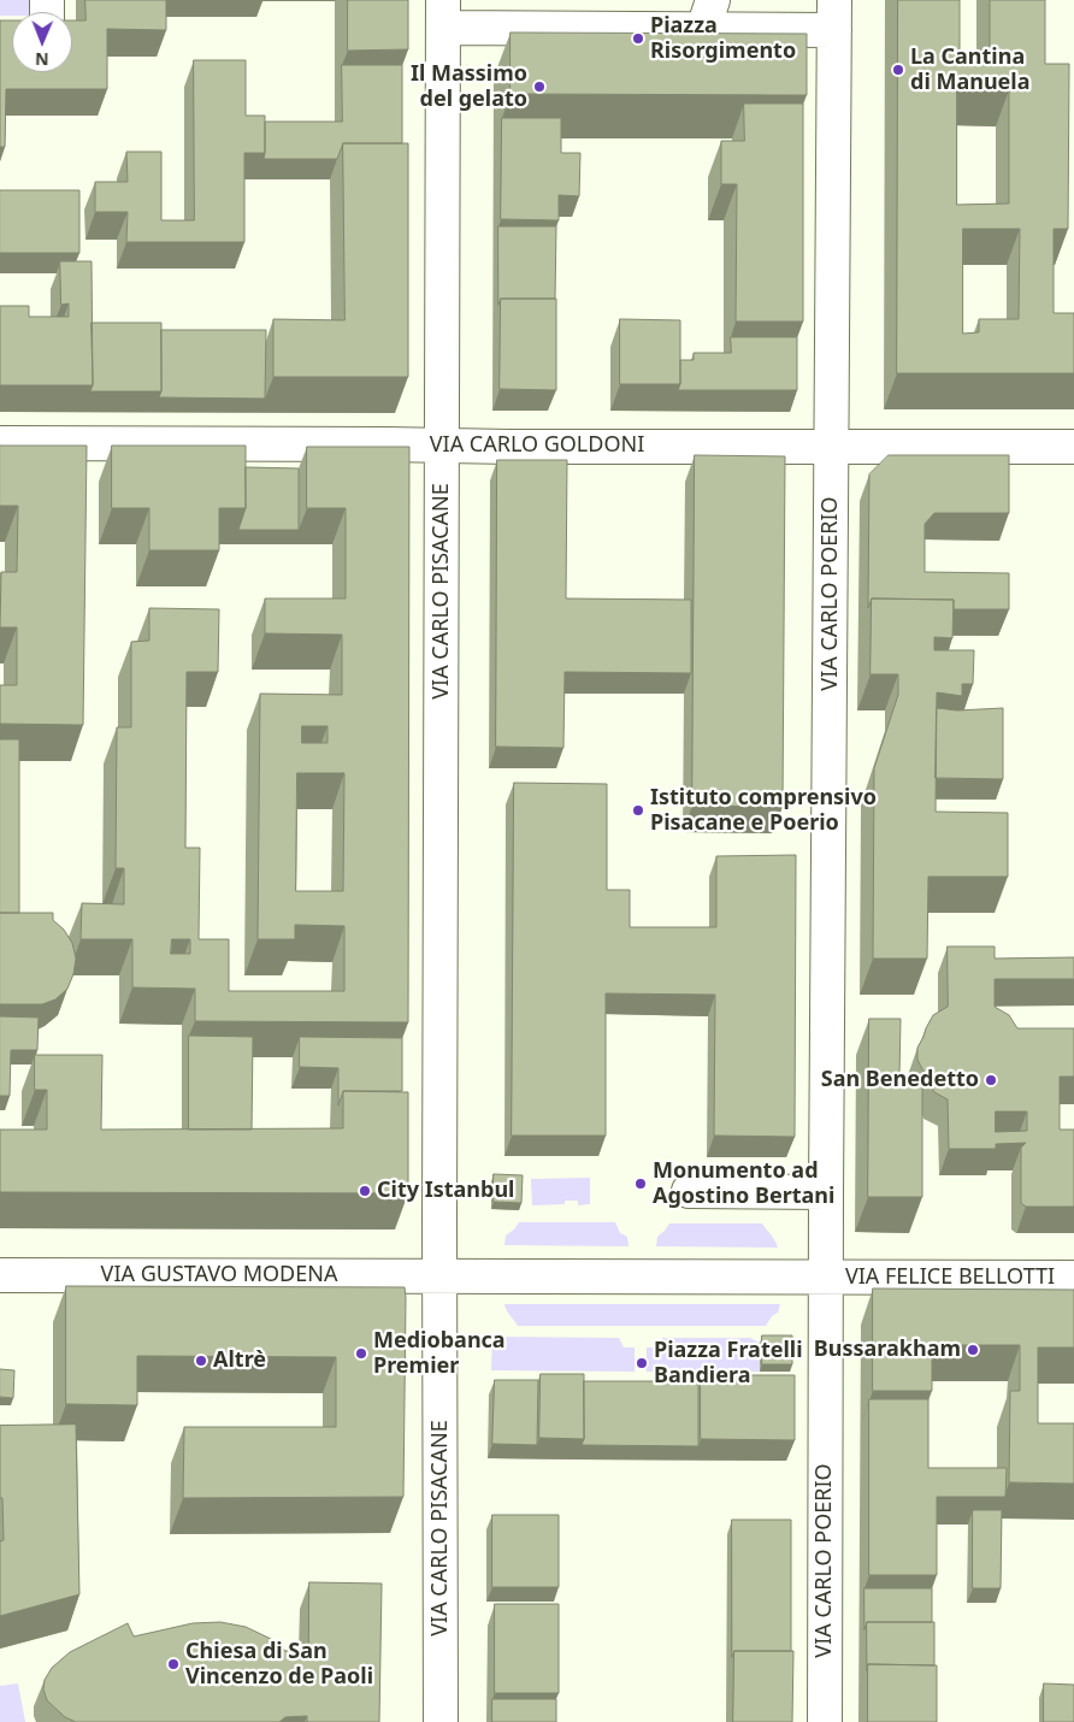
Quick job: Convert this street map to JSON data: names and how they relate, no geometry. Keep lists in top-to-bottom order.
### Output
{
  "streets": {
    "street": [
      "VIA CARLO GOLDONI",
      "VIA CARLO PISACANE",
      "VIA CARLO POERIO",
      "VIA GUSTAVO MODENA",
      "VIA FELICE BELLOTTI"
    ]
  },
  "crossings": [
    ["VIA CARLO GOLDONI", "VIA CARLO PISACANE"],
    ["VIA CARLO GOLDONI", "VIA CARLO POERIO"],
    ["VIA CARLO PISACANE", "VIA GUSTAVO MODENA"],
    ["VIA CARLO POERIO", "VIA FELICE BELLOTTI"]
  ],
  "places": [
    "Piazza Risorgimento",
    "La Cantina di Manuela",
    "Il Massimo del gelato",
    "Istituto comprensivo Pisacane e Poerio",
    "San Benedetto",
    "Monumento ad Agostino Bertani",
    "City Istanbul",
    "Bussarakham",
    "Mediobanca Premier",
    "Altrè",
    "Piazza Fratelli Bandiera",
    "Chiesa di San Vincenzo de Paoli"
  ],
  "north": "bottom"
}
